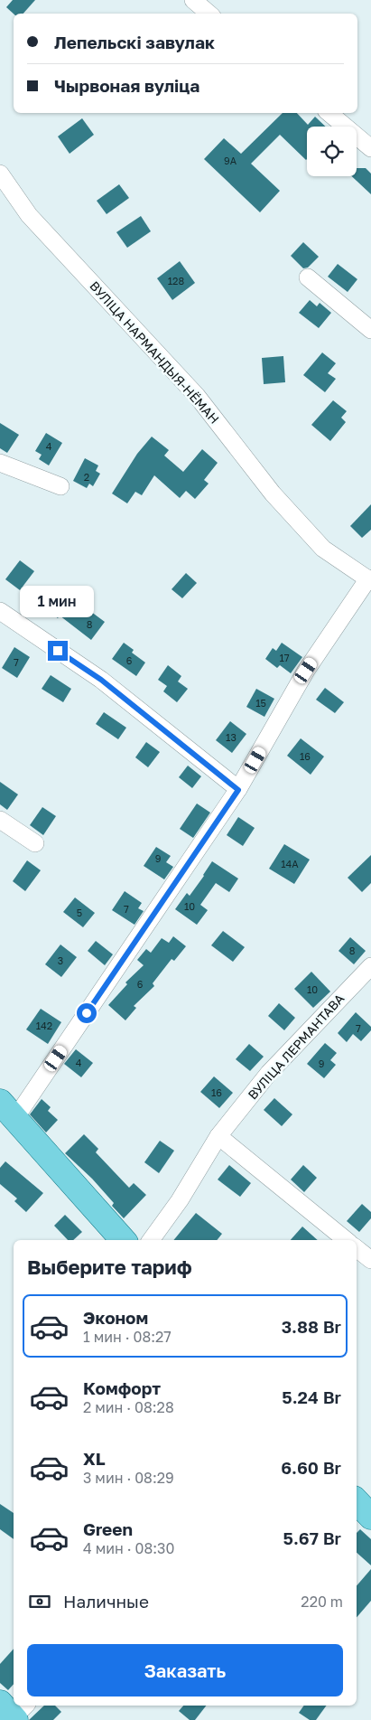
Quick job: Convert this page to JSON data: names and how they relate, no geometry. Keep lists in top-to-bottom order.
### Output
{
  "streets": {
    "street": ["ВУЛІЦА НАРМАНДЫЯ-НЁМАН", "ВУЛІЦА ЛЕРМАНТАВА"]
  },
  "house_numbers": [
    "9А",
    "128",
    "4",
    "2",
    "8",
    "17",
    "6",
    "7",
    "15",
    "13",
    "16",
    "9",
    "14А",
    "10",
    "7",
    "5",
    "8",
    "3",
    "6",
    "10",
    "142",
    "7",
    "4",
    "9",
    "16"
  ],
  "page": {
    "banner": ["Лепельскі завулак", "Чырвоная вуліца"],
    "bubble": "1 мин",
    "heading": "Выберите тариф",
    "list": [
      {
        "name": "Эконом",
        "note": "1 мин · 08:27",
        "value": "3.88 Br"
      },
      {
        "name": "Комфорт",
        "note": "2 мин · 08:28",
        "value": "5.24 Br"
      },
      {
        "name": "XL",
        "note": "3 мин · 08:29",
        "value": "6.60 Br"
      },
      {
        "name": "Green",
        "note": "4 мин · 08:30",
        "value": "5.67 Br"
      }
    ],
    "pay": ["Наличные", "220 m"],
    "buttons": "Заказать"
  }
}
